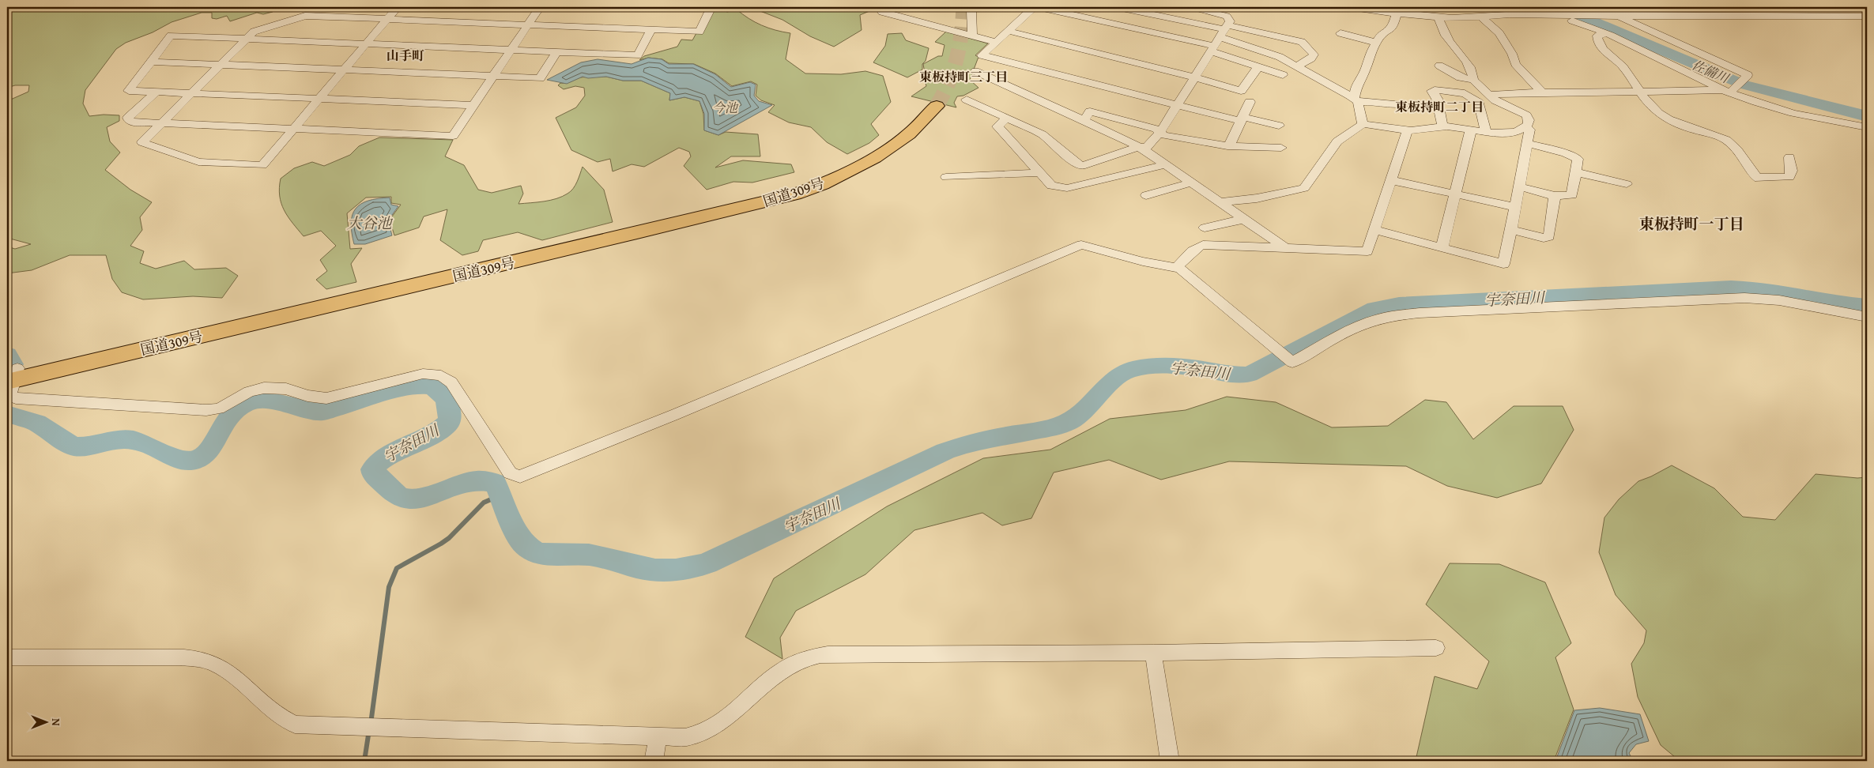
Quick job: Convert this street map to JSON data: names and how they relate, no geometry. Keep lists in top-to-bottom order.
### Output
{
  "streets": {
    "highway": ["国道309号"]
  },
  "districts": [
    "山手町",
    "東板持町三丁目",
    "東板持町二丁目",
    "東板持町一丁目"
  ],
  "water": [
    "佐備川",
    "今池",
    "大谷池",
    "宇奈田川"
  ],
  "north": "right"
}
